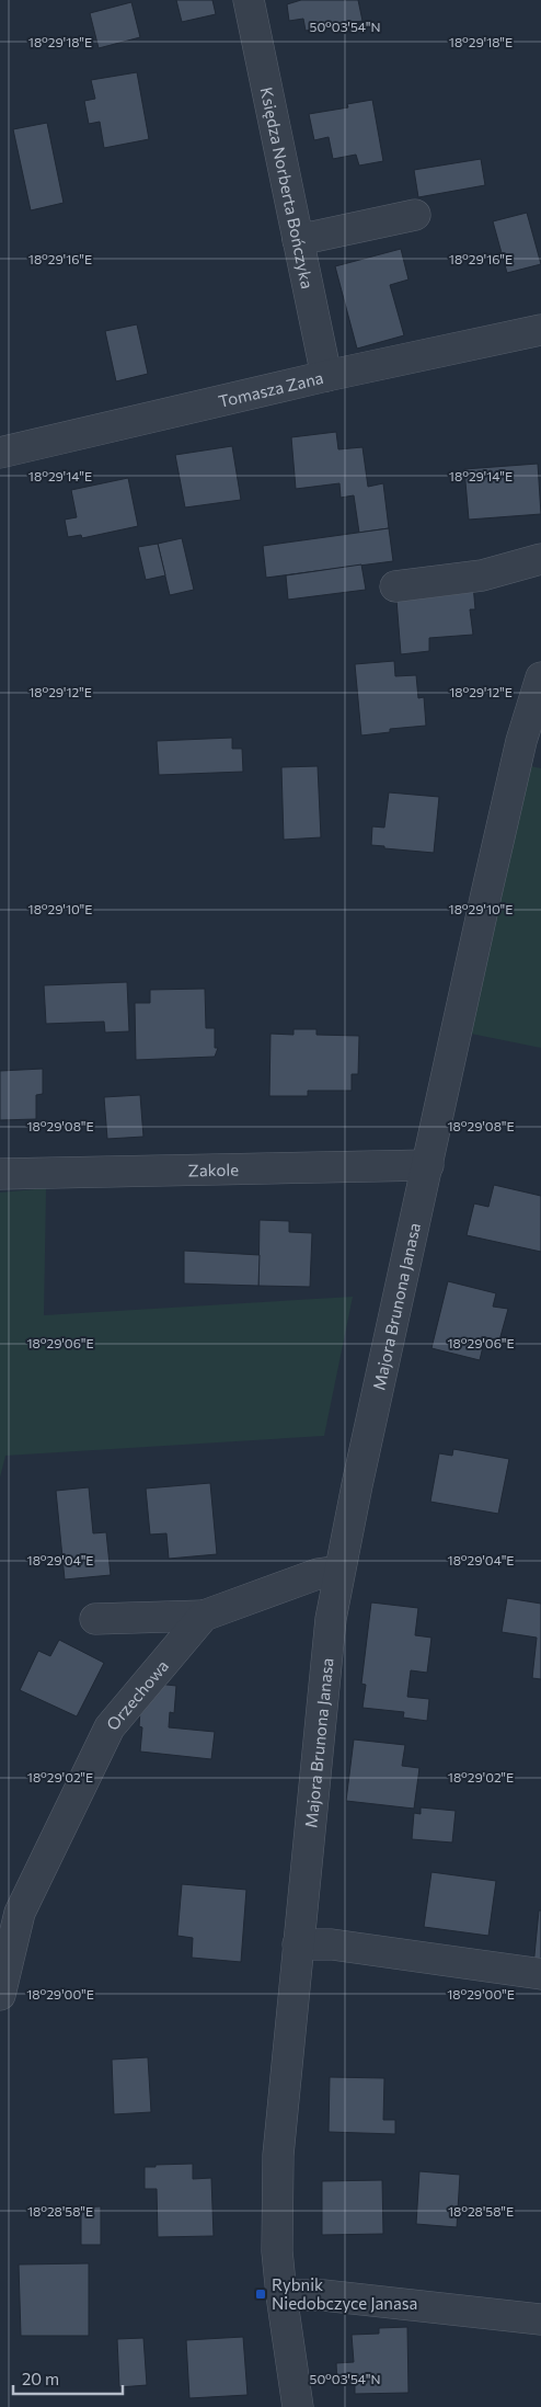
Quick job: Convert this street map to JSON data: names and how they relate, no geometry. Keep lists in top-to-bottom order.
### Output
{
  "streets": {
    "street": [
      "Księdza Norberta Bończyka",
      "Tomasza Zana",
      "Zakole",
      "Majora Brunona Janasa",
      "Orzechowa"
    ]
  },
  "crossings": [
    ["Księdza Norberta Bończyka", "Tomasza Zana"],
    ["Zakole", "Majora Brunona Janasa"],
    ["Majora Brunona Janasa", "Orzechowa"]
  ],
  "places": {
    "transit": ["Rybnik Niedobczyce Janasa"]
  },
  "scale_bar": "20 m",
  "coordinates": [
    "50°03'54\"N",
    "18°29'18\"E",
    "18°29'16\"E",
    "18°29'14\"E",
    "18°29'12\"E",
    "18°29'10\"E",
    "18°29'08\"E",
    "18°29'06\"E",
    "18°29'04\"E",
    "18°29'02\"E",
    "18°29'00\"E",
    "18°28'58\"E"
  ]
}
